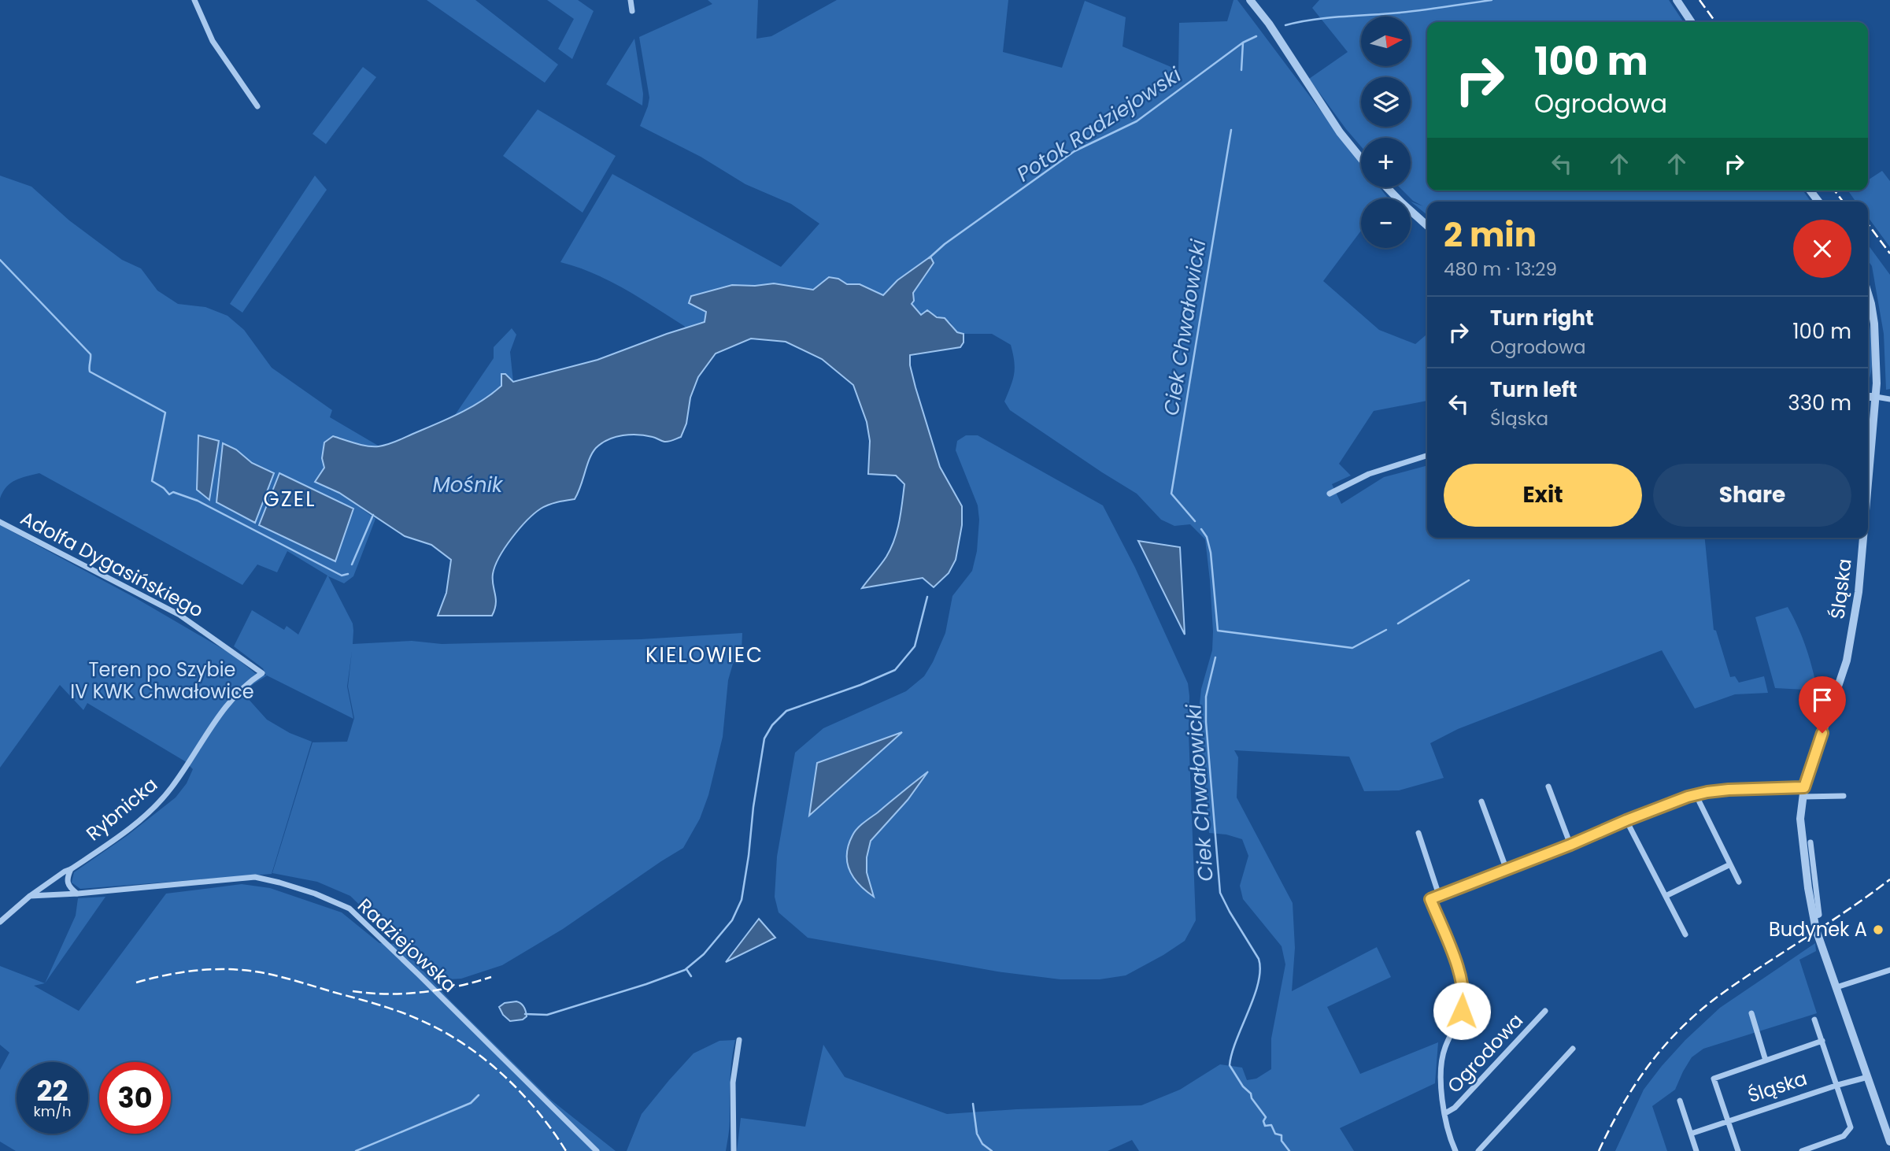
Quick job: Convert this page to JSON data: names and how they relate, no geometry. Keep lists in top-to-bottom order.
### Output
{
  "streets": {
    "street": [
      "Adolfa Dygasińskiego",
      "Śląska",
      "Rybnicka",
      "Radziejowska",
      "Ogrodowa"
    ]
  },
  "crossings": [
    ["Adolfa Dygasińskiego", "Rybnicka"],
    ["Rybnicka", "Radziejowska"]
  ],
  "districts": ["GZEL", "KIELOWIEC"],
  "water": ["Potok Radziejowski", "Ciek Chwałowicki", "Mośnik"],
  "parks": ["Teren po Szybie IV KWK Chwałowice"],
  "places": ["Budynek A"],
  "north": "right",
  "page": {
    "map_buttons": ["+", "−"],
    "turn": ["100 m", "Ogrodowa"],
    "heading": ["2 min", "480 m · 13:29"],
    "list": [
      {
        "name": "Turn right",
        "note": "Ogrodowa",
        "value": "100 m"
      },
      {
        "name": "Turn left",
        "note": "Śląska",
        "value": "330 m"
      }
    ],
    "buttons": ["Exit", "Share"],
    "speed": "22 km/h",
    "limit": "30"
  }
}
